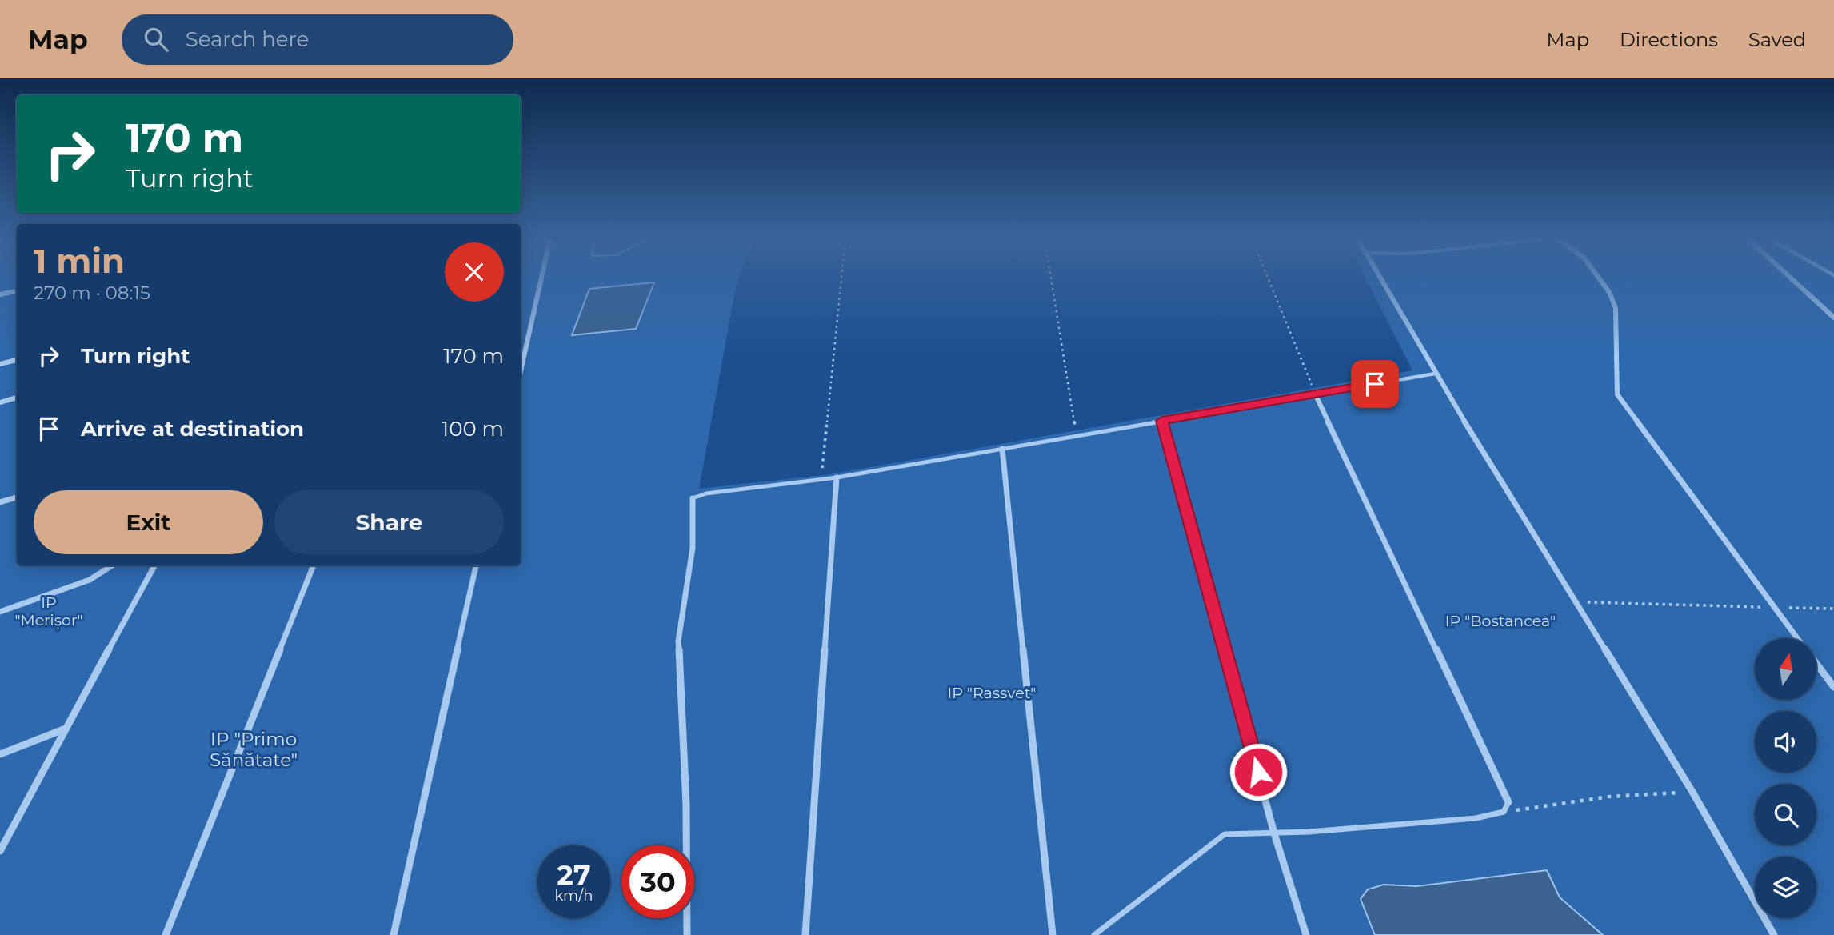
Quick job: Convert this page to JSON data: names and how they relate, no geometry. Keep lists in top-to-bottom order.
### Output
{
  "parks": [
    "IP \"Merișor\"",
    "IP \"Bostancea\"",
    "IP \"Rassvet\"",
    "IP \"Primo Sănătate\""
  ],
  "north": "top",
  "page": {
    "header": "Map",
    "search": "Search here",
    "nav": ["Map", "Directions", "Saved"],
    "turn": ["170 m", "Turn right"],
    "heading": ["1 min", "270 m · 08:15"],
    "list": [
      {
        "name": "Turn right",
        "value": "170 m"
      },
      {
        "name": "Arrive at destination",
        "value": "100 m"
      }
    ],
    "buttons": ["Exit", "Share"],
    "speed": "27 km/h",
    "limit": "30"
  }
}
